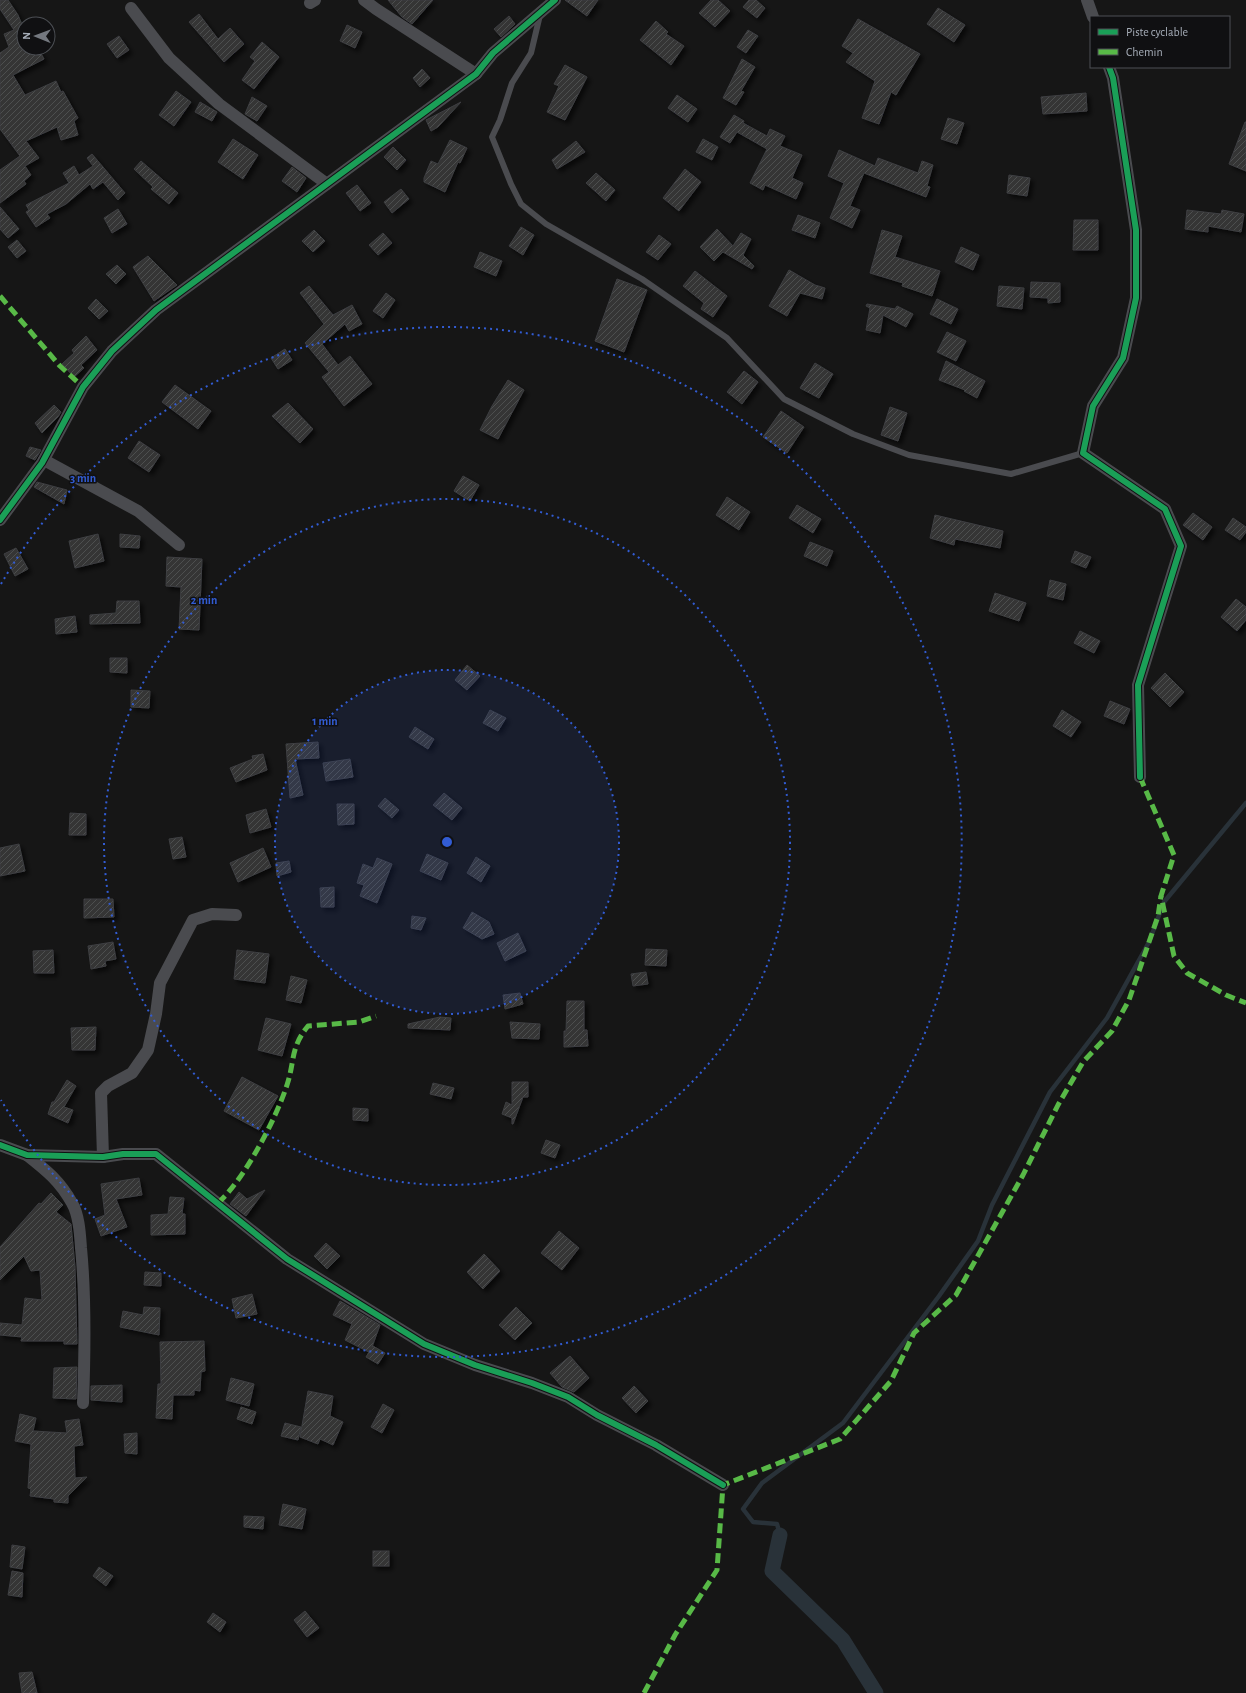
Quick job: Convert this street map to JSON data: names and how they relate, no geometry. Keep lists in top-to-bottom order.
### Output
{
  "legend": ["Piste cyclable", "Chemin"],
  "north": "left",
  "rings": ["3 min", "2 min", "1 min"]
}
